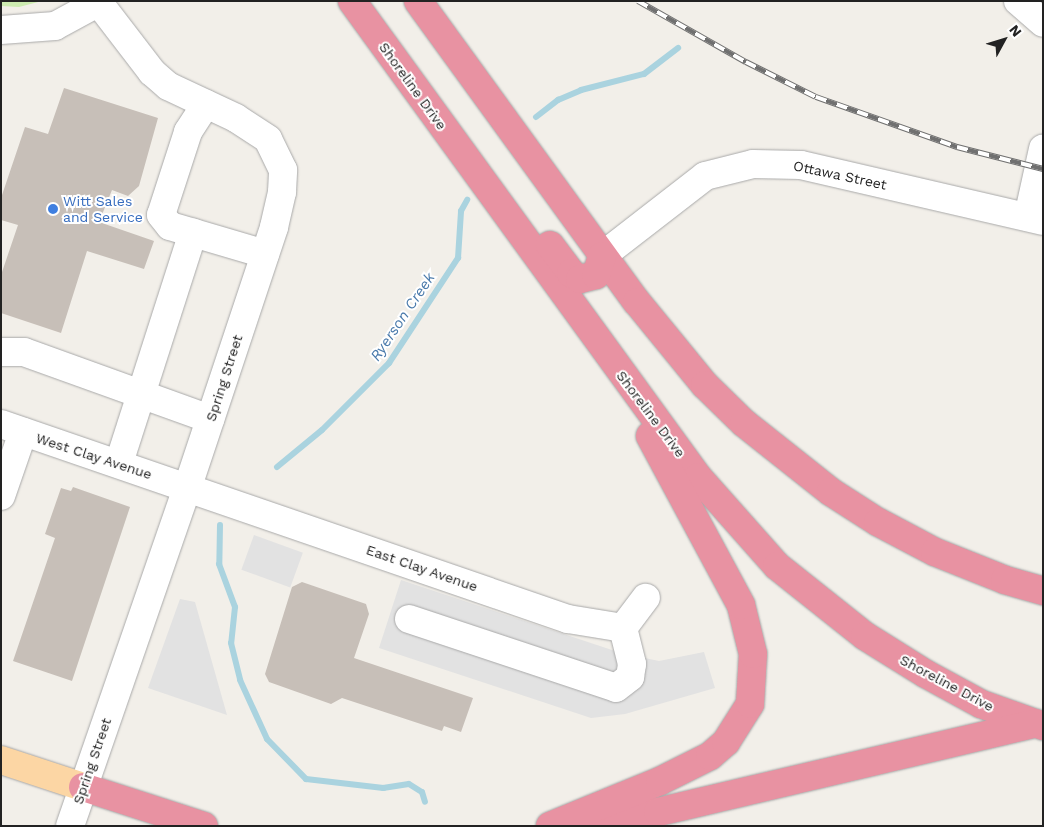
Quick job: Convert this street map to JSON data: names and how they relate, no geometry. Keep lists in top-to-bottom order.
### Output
{
  "streets": {
    "highway": ["Shoreline Drive"],
    "street": [
      "Ottawa Street",
      "Spring Street",
      "West Clay Avenue",
      "East Clay Avenue"
    ]
  },
  "crossings": [
    ["Spring Street", "West Clay Avenue"],
    ["Spring Street", "East Clay Avenue"],
    ["West Clay Avenue", "East Clay Avenue"]
  ],
  "water": ["Ryerson Creek"],
  "places": ["Witt Sales and Service"],
  "north": "top right"
}
